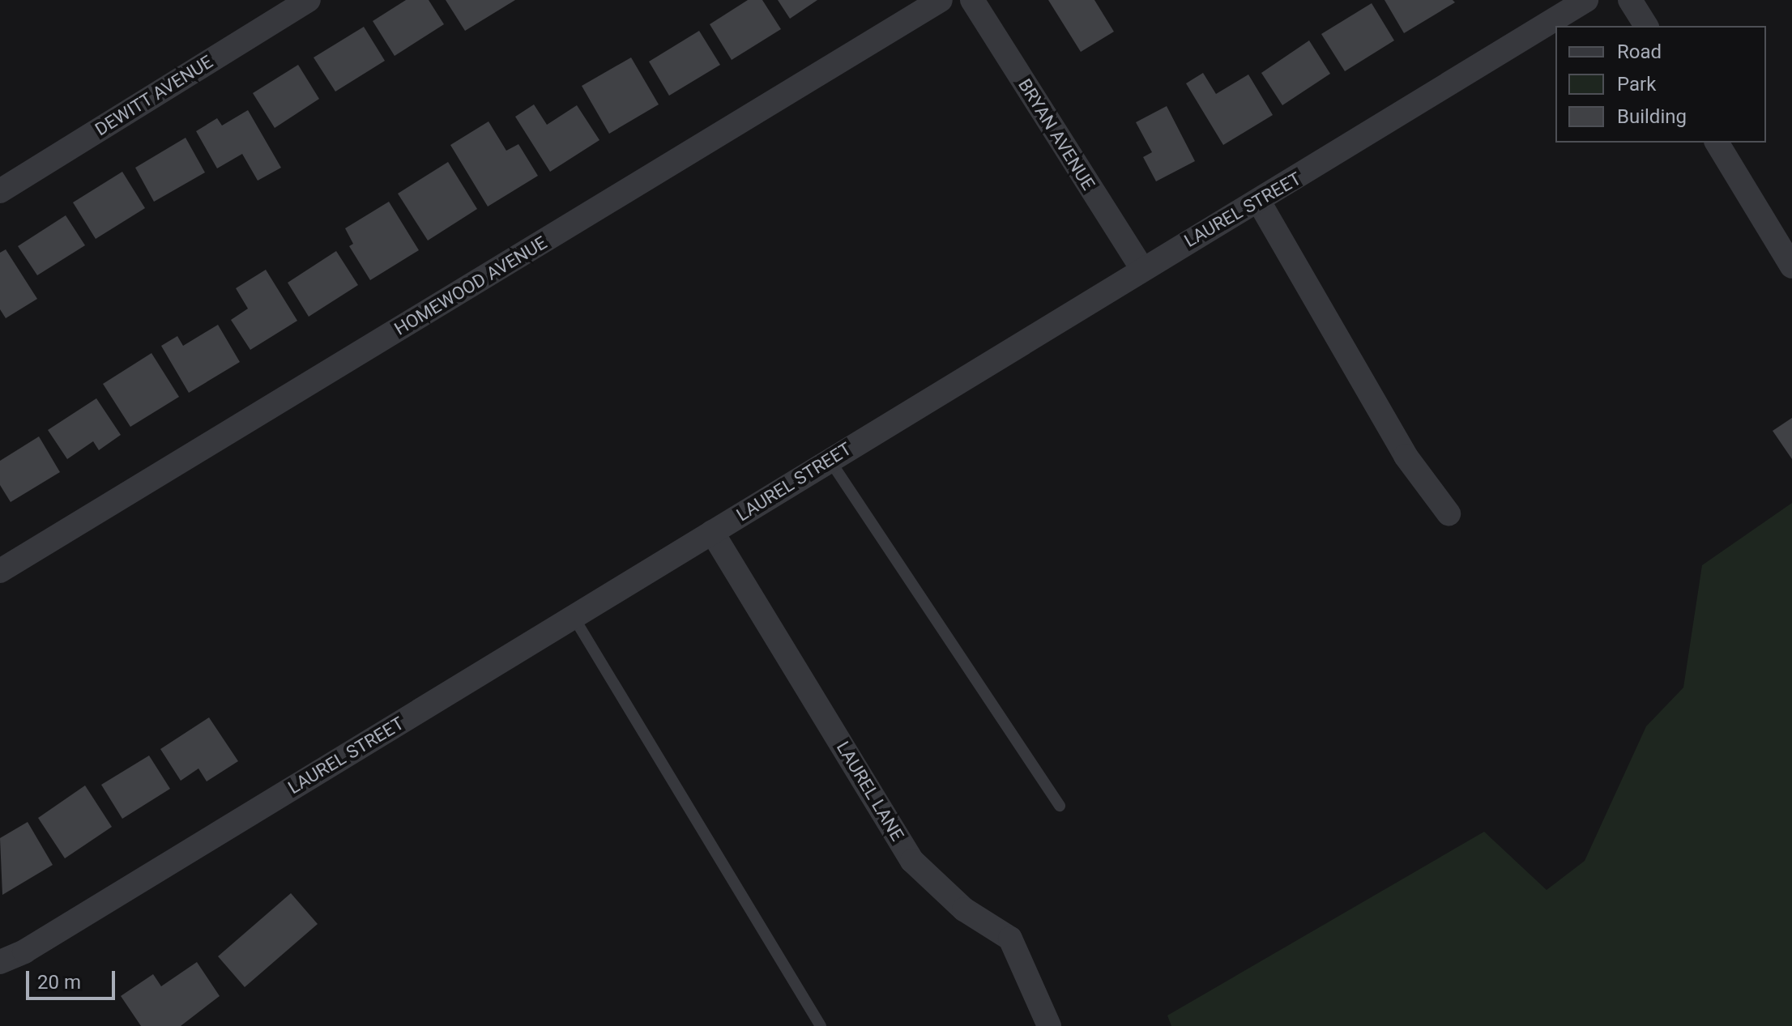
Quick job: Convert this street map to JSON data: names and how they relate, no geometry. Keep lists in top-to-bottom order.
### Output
{
  "streets": {
    "street": [
      "DEWITT AVENUE",
      "BRYAN AVENUE",
      "LAUREL STREET",
      "HOMEWOOD AVENUE",
      "LAUREL LANE"
    ]
  },
  "crossings": [
    ["BRYAN AVENUE", "LAUREL STREET"],
    ["LAUREL STREET", "LAUREL LANE"]
  ],
  "legend": ["Road", "Park", "Building"],
  "scale_bar": "20 m"
}
